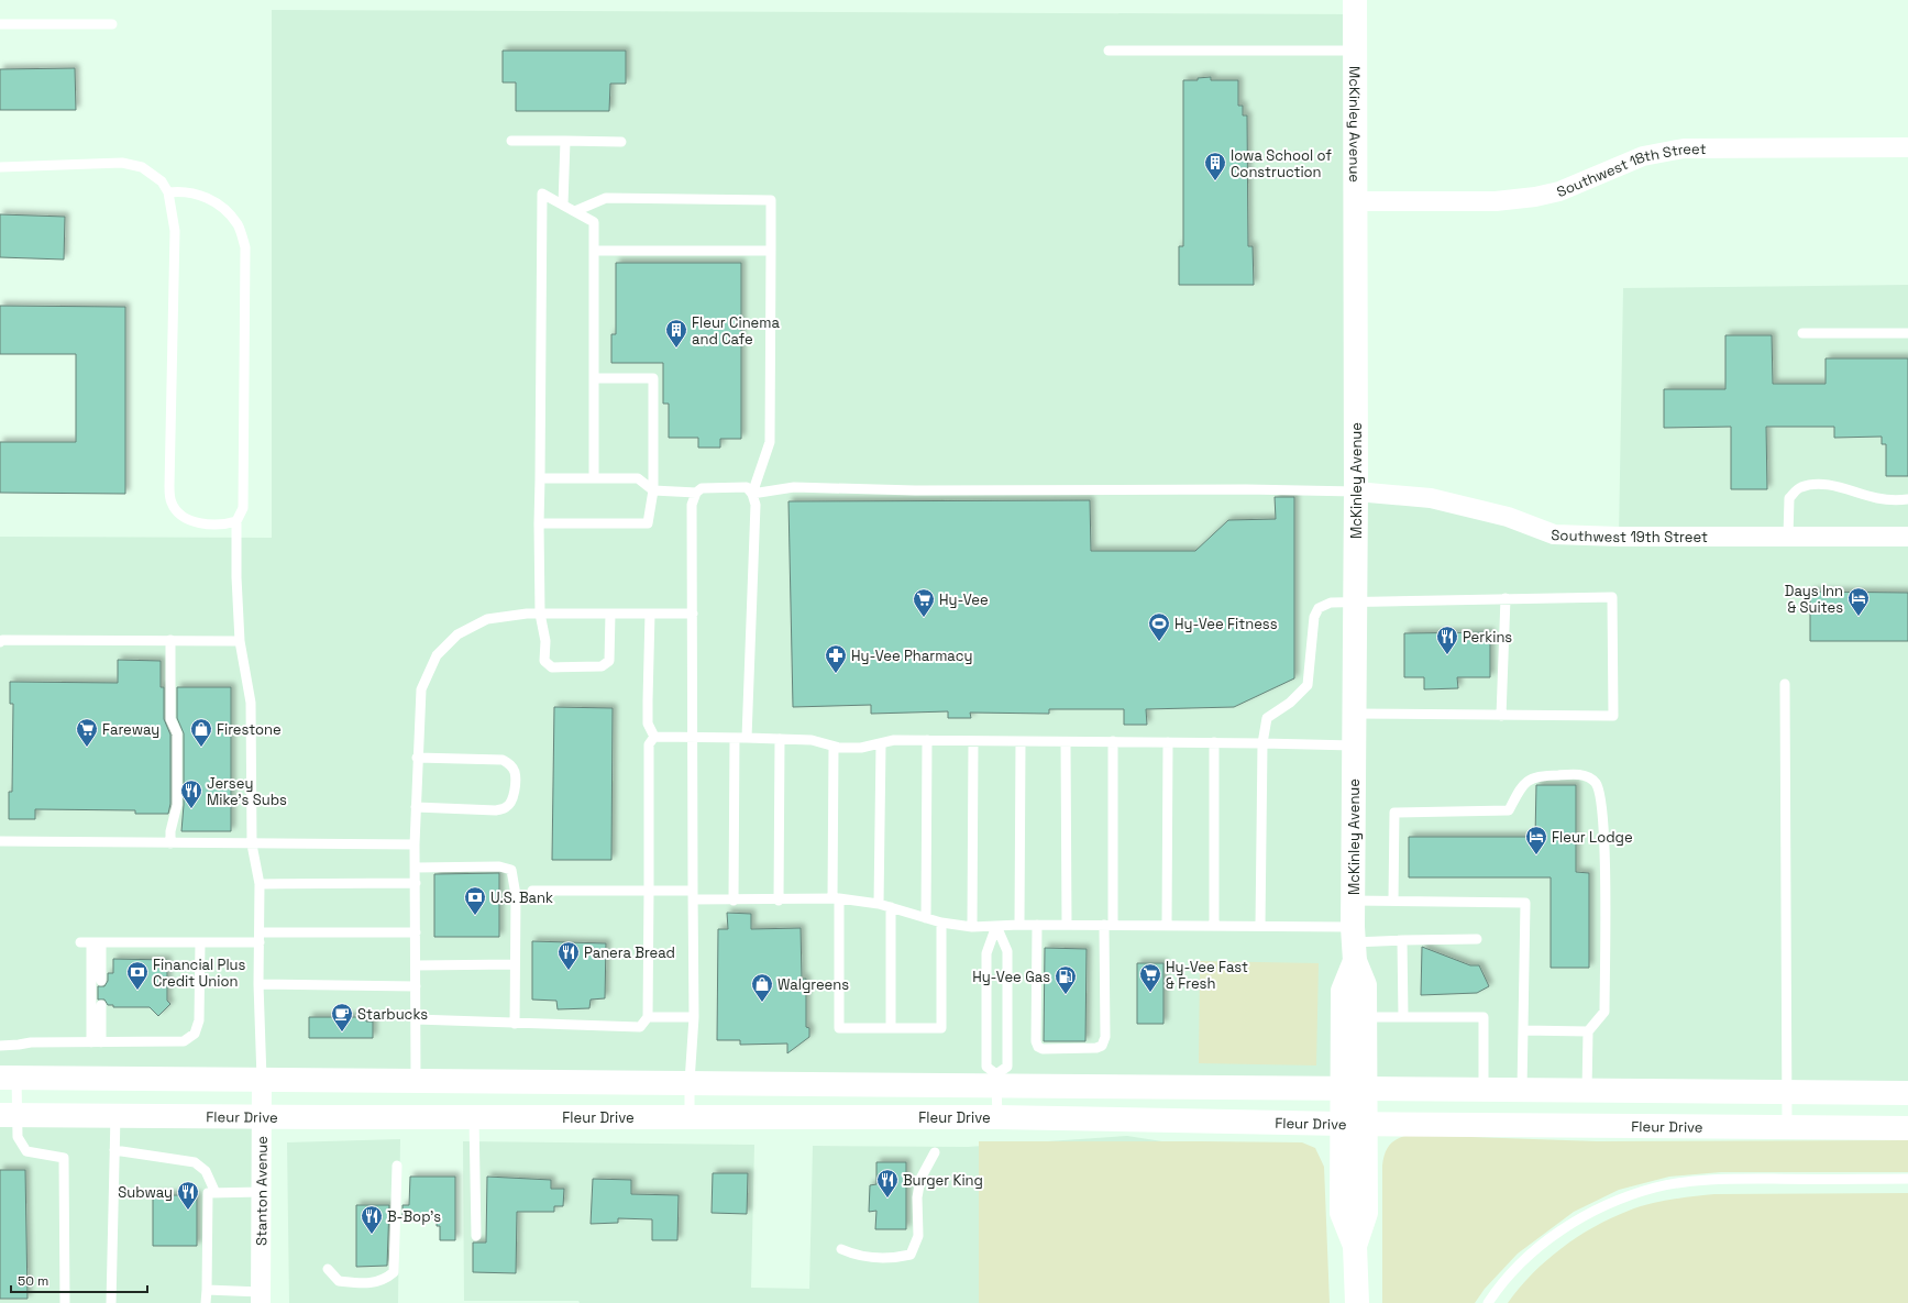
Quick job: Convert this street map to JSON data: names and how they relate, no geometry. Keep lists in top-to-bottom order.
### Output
{
  "streets": {
    "main road": ["McKinley Avenue", "Fleur Drive"],
    "street": ["Southwest 18th Street", "Southwest 19th Street", "Stanton Avenue"]
  },
  "crossings": [
    ["McKinley Avenue", "Southwest 18th Street"],
    ["McKinley Avenue", "Southwest 19th Street"],
    ["McKinley Avenue", "Fleur Drive"],
    ["Fleur Drive", "Stanton Avenue"]
  ],
  "places": {
    "building": ["Iowa School of Construction", "Fleur Cinema and Cafe"],
    "hotel": ["Days Inn & Suites", "Fleur Lodge"],
    "supermarket": ["Hy-Vee", "Fareway", "Hy-Vee Fast & Fresh"],
    "sports": ["Hy-Vee Fitness"],
    "restaurant": [
      "Perkins",
      "Jersey Mike's Subs",
      "Panera Bread",
      "Burger King",
      "Subway",
      "B-Bop's"
    ],
    "pharmacy": ["Hy-Vee Pharmacy"],
    "shop": ["Firestone", "Walgreens"],
    "bank": ["U.S. Bank", "Financial Plus Credit Union"],
    "fuel station": ["Hy-Vee Gas"],
    "cafe": ["Starbucks"]
  },
  "scale_bar": "50 m"
}
